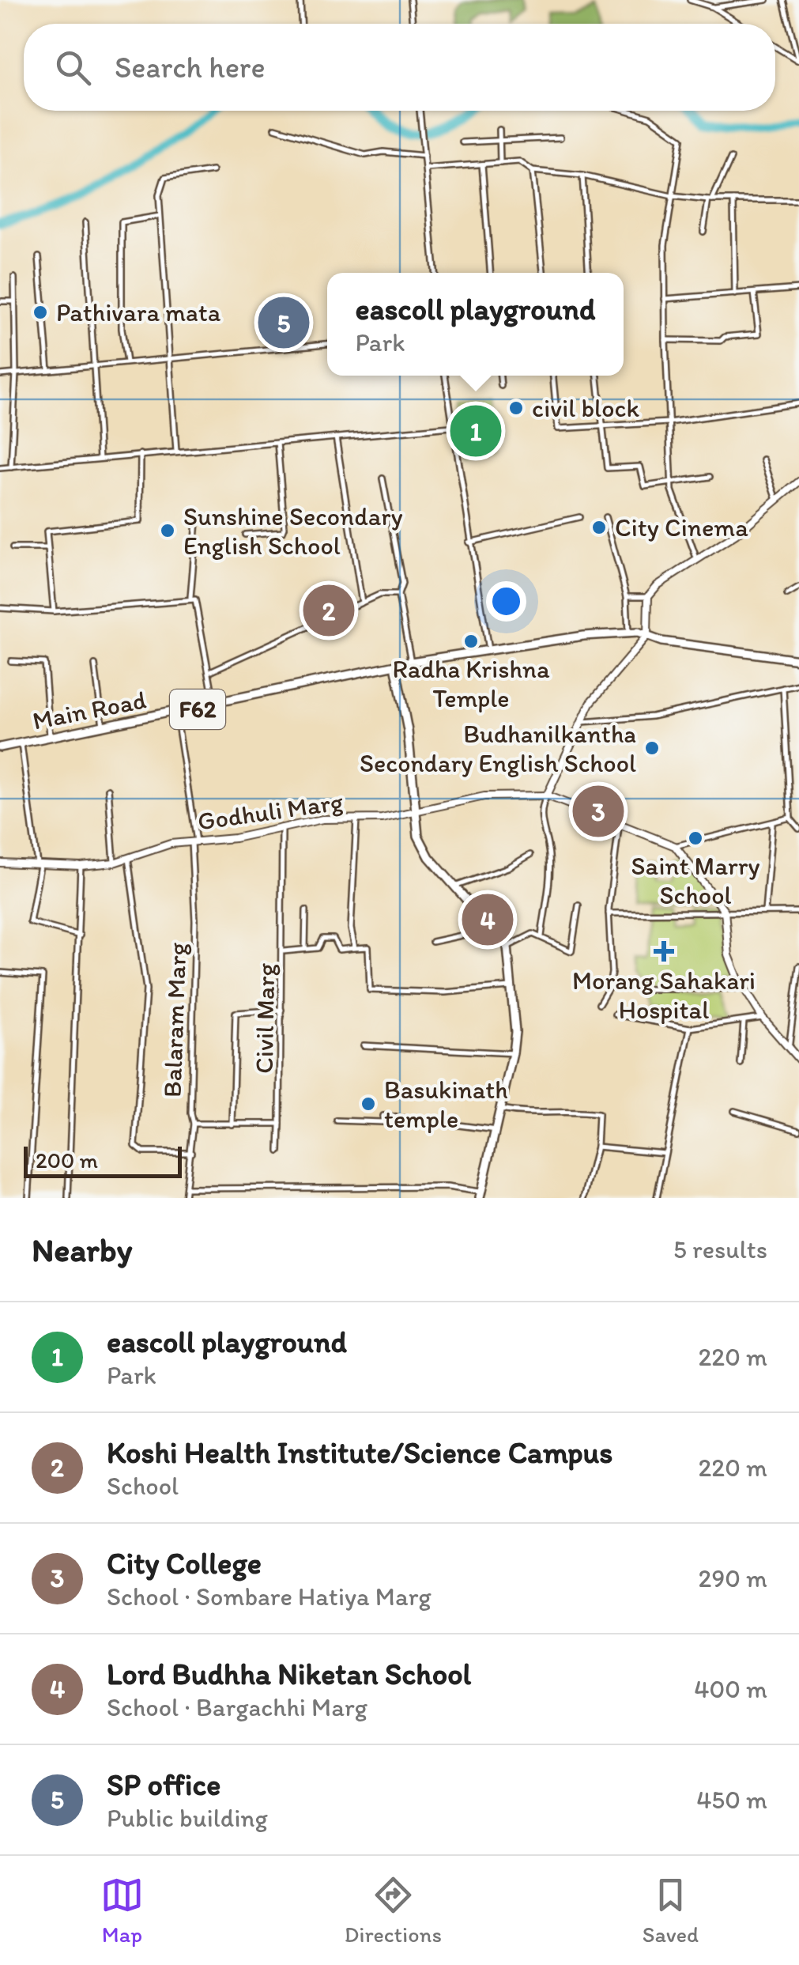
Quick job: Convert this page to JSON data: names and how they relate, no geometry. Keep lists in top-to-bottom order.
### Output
{
  "streets": {
    "main road": ["F62", "Main Road", "Godhuli Marg"],
    "street": ["Civil Marg", "Balaram Marg"]
  },
  "crossings": [
    ["F62", "Main Road"],
    ["Main Road", "Balaram Marg"],
    ["Godhuli Marg", "Civil Marg"],
    ["Godhuli Marg", "Balaram Marg"]
  ],
  "places": {
    "other": [
      "Pathivara mata",
      "civil block",
      "City Cinema",
      "Sunshine Secondary English School",
      "Radha Krishna Temple",
      "Budhanilkantha Secondary English School",
      "Saint Marry School",
      "Basukinath temple"
    ],
    "health": ["Morang Sahakari Hospital"]
  },
  "scale_bar": "200 m",
  "page": {
    "search": "Search here",
    "popup": ["eascoll playground", "Park"],
    "pins": [
      "5",
      "1",
      "2",
      "3",
      "4"
    ],
    "scale": "200 m",
    "heading": ["Nearby", "5 results"],
    "list": [
      {
        "mark": "1",
        "name": "eascoll playground",
        "note": "Park",
        "value": "220 m"
      },
      {
        "mark": "2",
        "name": "Koshi Health Institute/Science Campus",
        "note": "School",
        "value": "220 m"
      },
      {
        "mark": "3",
        "name": "City College",
        "note": "School · Sombare Hatiya Marg",
        "value": "290 m"
      },
      {
        "mark": "4",
        "name": "Lord Budhha Niketan School",
        "note": "School · Bargachhi Marg",
        "value": "400 m"
      },
      {
        "mark": "5",
        "name": "SP office",
        "note": "Public building",
        "value": "450 m"
      }
    ],
    "nav": ["Map", "Directions", "Saved"]
  }
}
